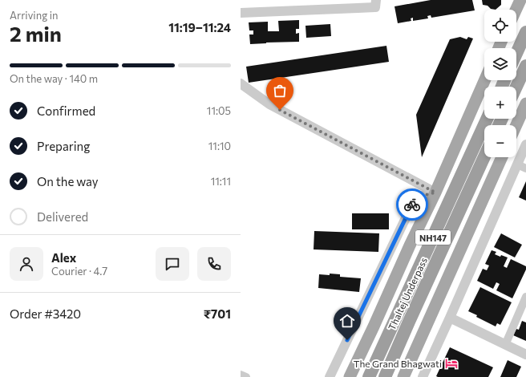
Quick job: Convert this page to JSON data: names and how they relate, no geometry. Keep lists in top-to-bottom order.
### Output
{
  "streets": {
    "highway": ["NH147", "Thaltej Underpass"]
  },
  "places": {
    "hotel": ["The Grand Bhagwati"]
  },
  "page": {
    "heading": ["2 min", "Arriving in", "11:19–11:24"],
    "panel": [
      "Alex",
      "Courier · 4.7",
      "Order #3420",
      "₹701"
    ],
    "map_buttons": ["+", "−"],
    "bar": "On the way · 140 m",
    "list": [
      ["Confirmed", "11:05"],
      ["Preparing", "11:10"],
      ["On the way", "11:11"],
      "Delivered"
    ]
  }
}
